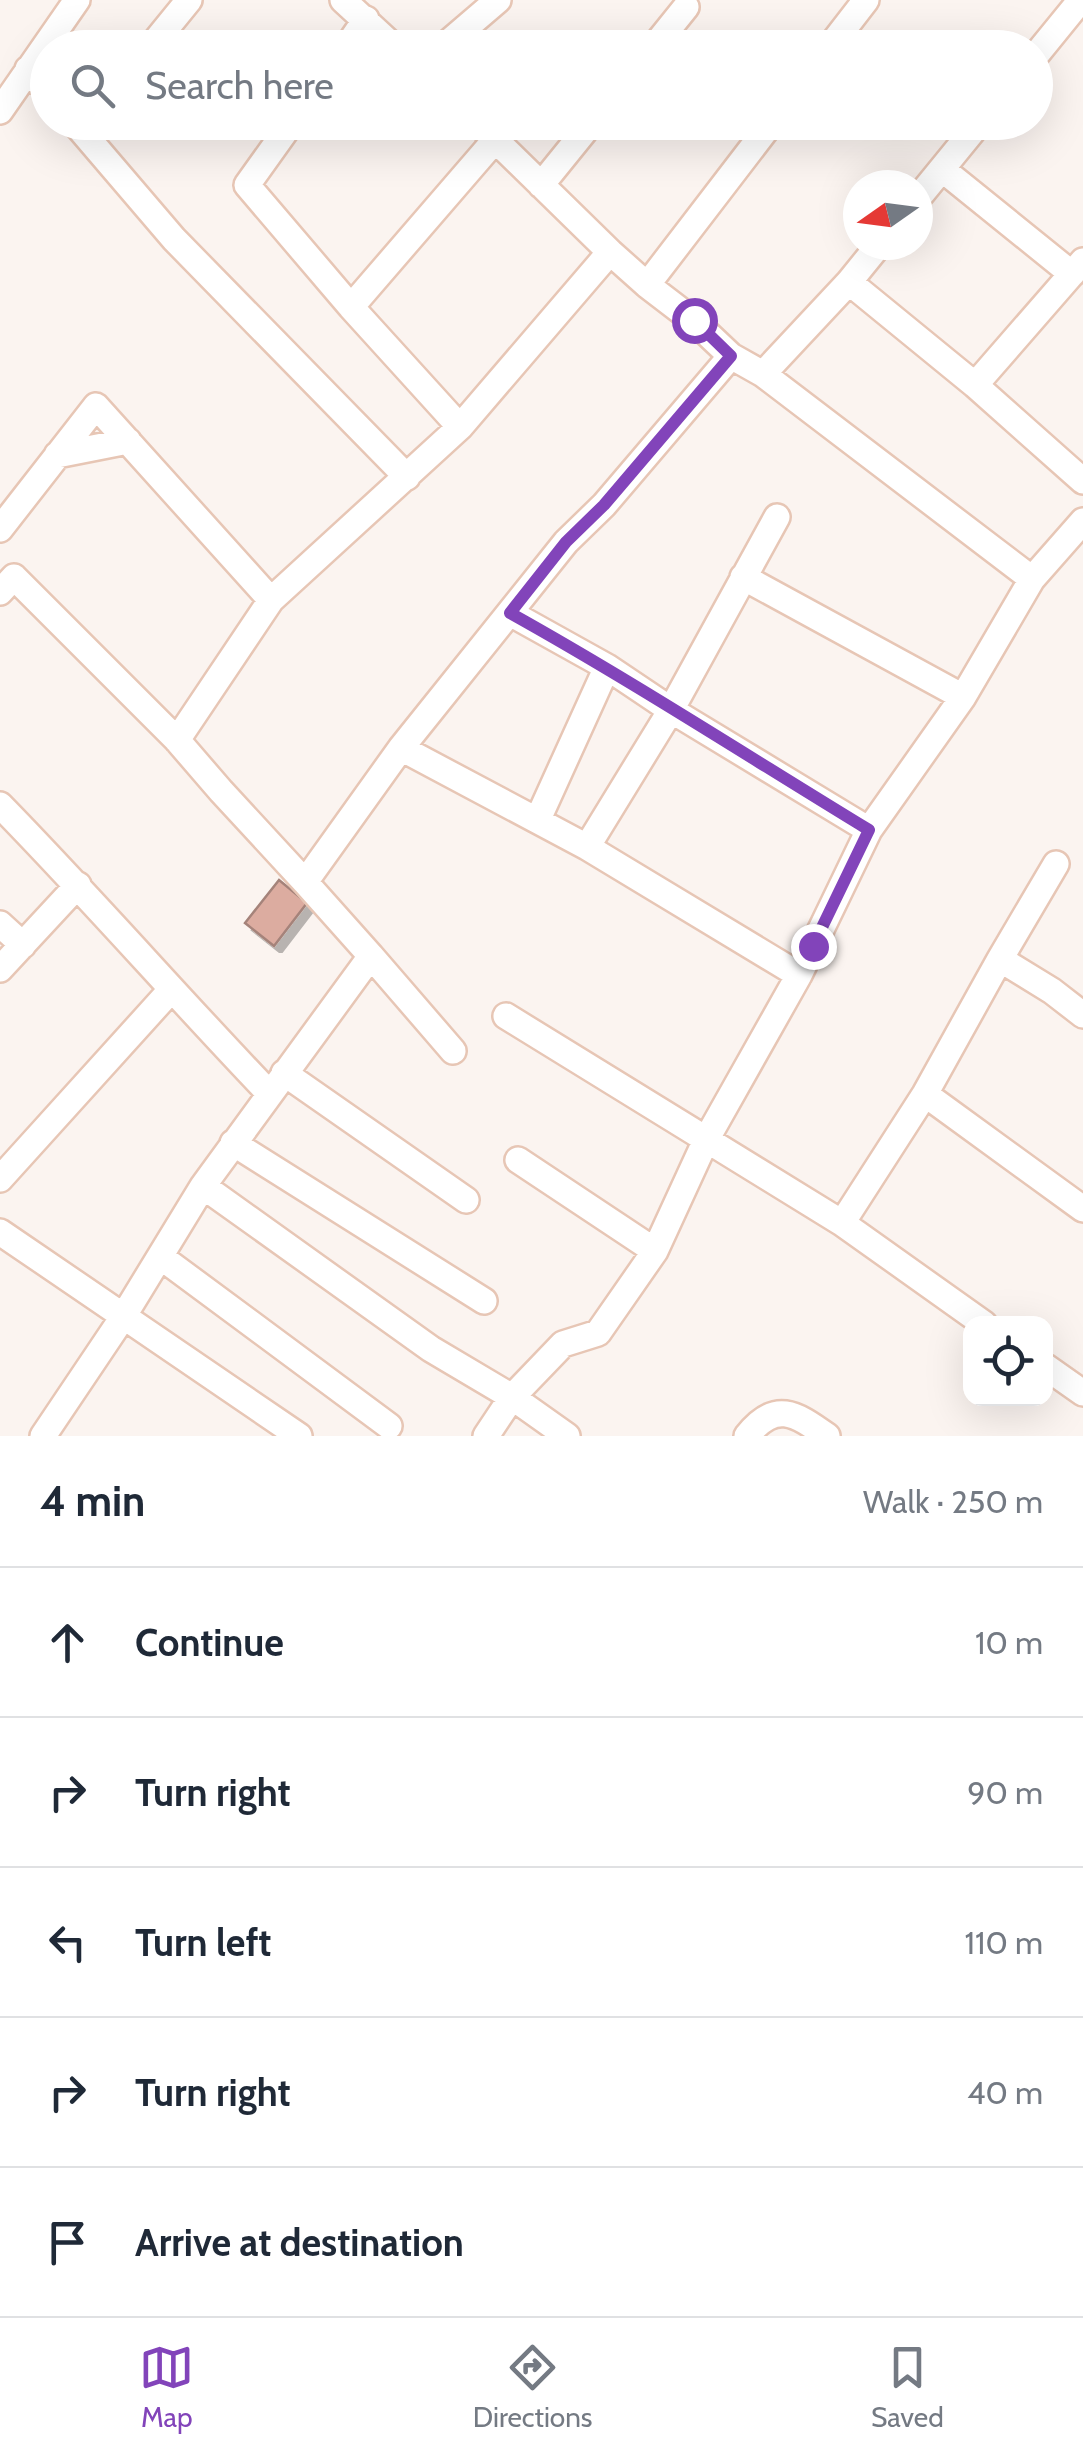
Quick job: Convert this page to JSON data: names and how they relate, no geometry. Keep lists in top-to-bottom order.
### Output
{
  "north": "left",
  "page": {
    "search": "Search here",
    "heading": ["4 min", "Walk · 250 m"],
    "list": [
      ["Continue", "10 m"],
      ["Turn right", "90 m"],
      ["Turn left", "110 m"],
      ["Turn right", "40 m"],
      "Arrive at destination"
    ],
    "nav": ["Map", "Directions", "Saved"]
  }
}
